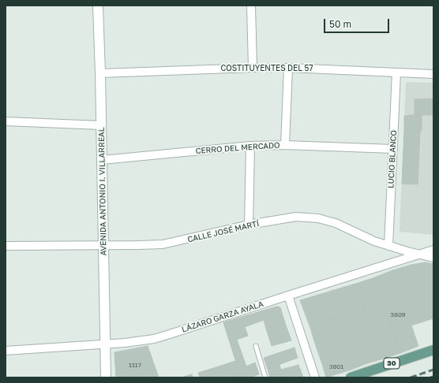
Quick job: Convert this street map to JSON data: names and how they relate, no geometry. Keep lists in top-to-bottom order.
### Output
{
  "streets": {
    "main road": ["30"],
    "street": [
      "COSTITUYENTES DEL 57",
      "CERRO DEL MERCADO",
      "LUCIO BLANCO",
      "AVENIDA ANTONIO I. VILLARREAL",
      "CALLE JOSÉ MARTÍ",
      "LÁZARO GARZA AYALA"
    ]
  },
  "crossings": [
    ["COSTITUYENTES DEL 57", "LUCIO BLANCO"],
    ["COSTITUYENTES DEL 57", "AVENIDA ANTONIO I. VILLARREAL"],
    ["CERRO DEL MERCADO", "LUCIO BLANCO"],
    ["CERRO DEL MERCADO", "AVENIDA ANTONIO I. VILLARREAL"],
    ["LUCIO BLANCO", "CALLE JOSÉ MARTÍ"],
    ["AVENIDA ANTONIO I. VILLARREAL", "CALLE JOSÉ MARTÍ"],
    ["AVENIDA ANTONIO I. VILLARREAL", "LÁZARO GARZA AYALA"],
    ["CALLE JOSÉ MARTÍ", "LÁZARO GARZA AYALA"]
  ],
  "house_numbers": ["3809", "1117", "3801"],
  "scale_bar": "50 m"
}
